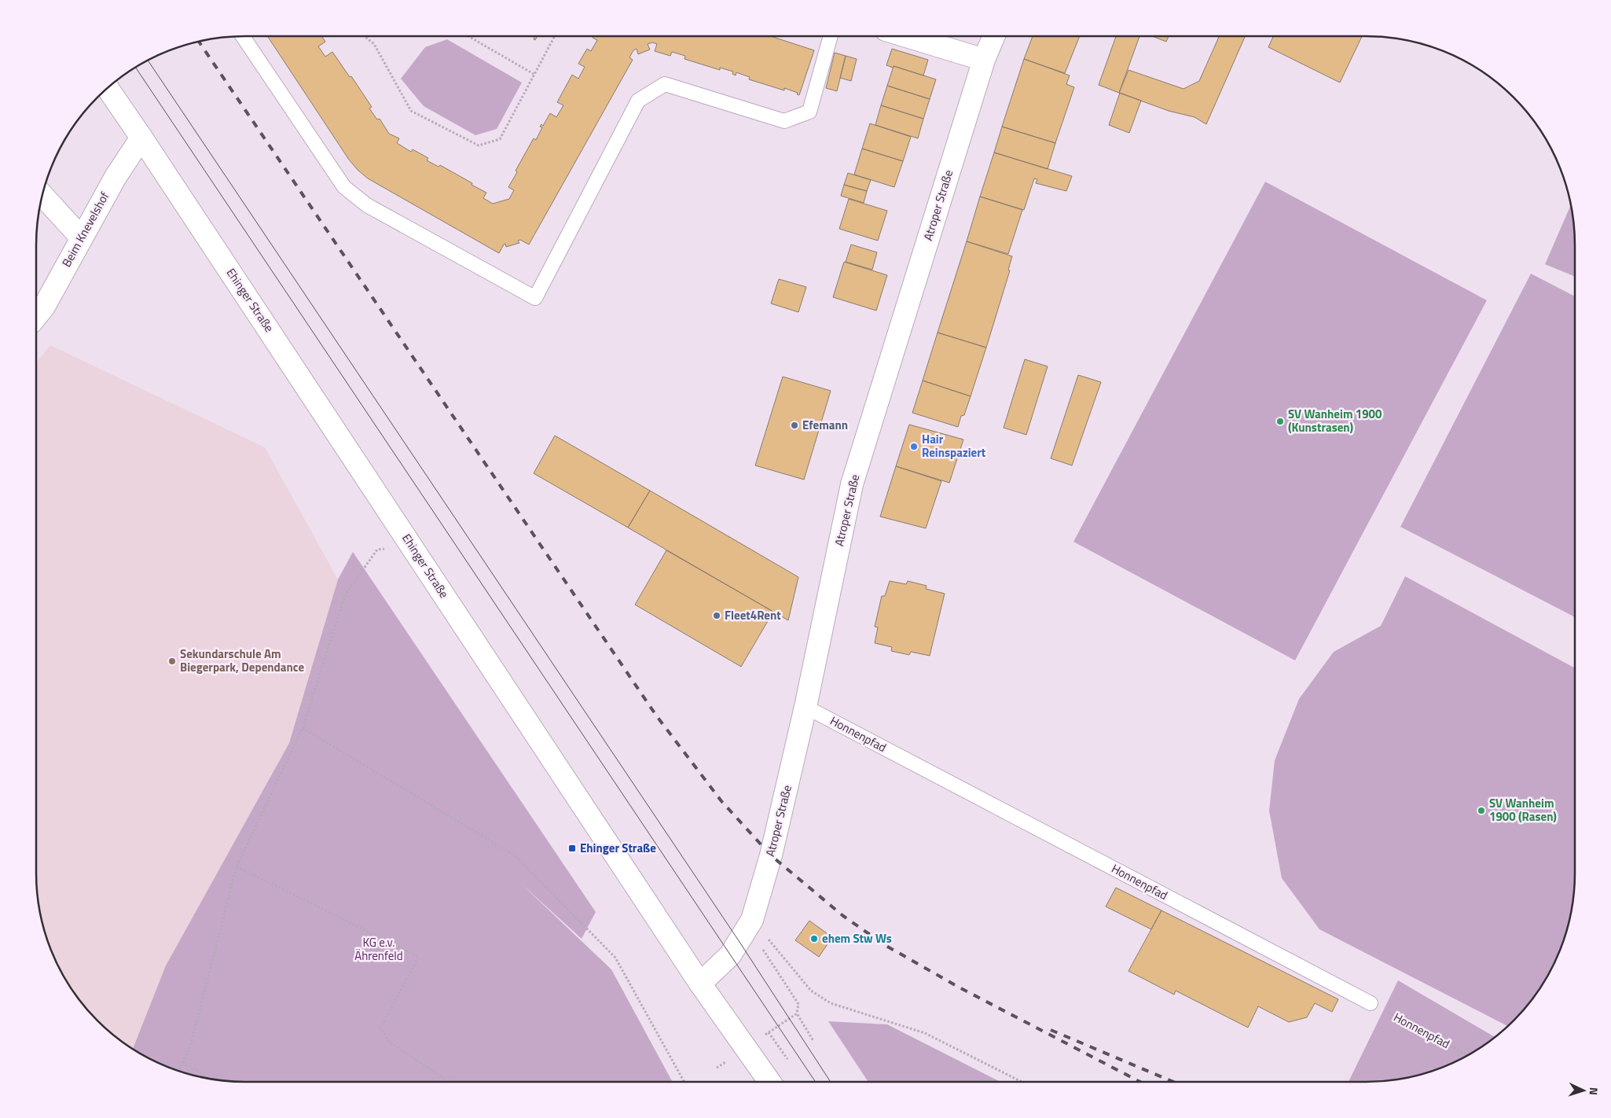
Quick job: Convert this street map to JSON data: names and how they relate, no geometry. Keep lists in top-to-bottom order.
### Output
{
  "streets": {
    "street": ["Atroper Straße", "Beim Knevelshof", "Ehinger Straße"],
    "lane": ["Honnenpfad"]
  },
  "crossings": [
    ["Atroper Straße", "Ehinger Straße"],
    ["Atroper Straße", "Honnenpfad"],
    ["Beim Knevelshof", "Ehinger Straße"]
  ],
  "parks": ["KG e.v. Ährenfeld"],
  "places": {
    "other": [
      "SV Wanheim 1900 (Kunstrasen)",
      "Efemann",
      "Hair Reinspaziert",
      "Fleet4Rent",
      "Sekundarschule Am Biegerpark, Dependance",
      "SV Wanheim 1900 (Rasen)",
      "ehem Stw Ws"
    ],
    "transit": ["Ehinger Straße"]
  },
  "north": "right"
}
